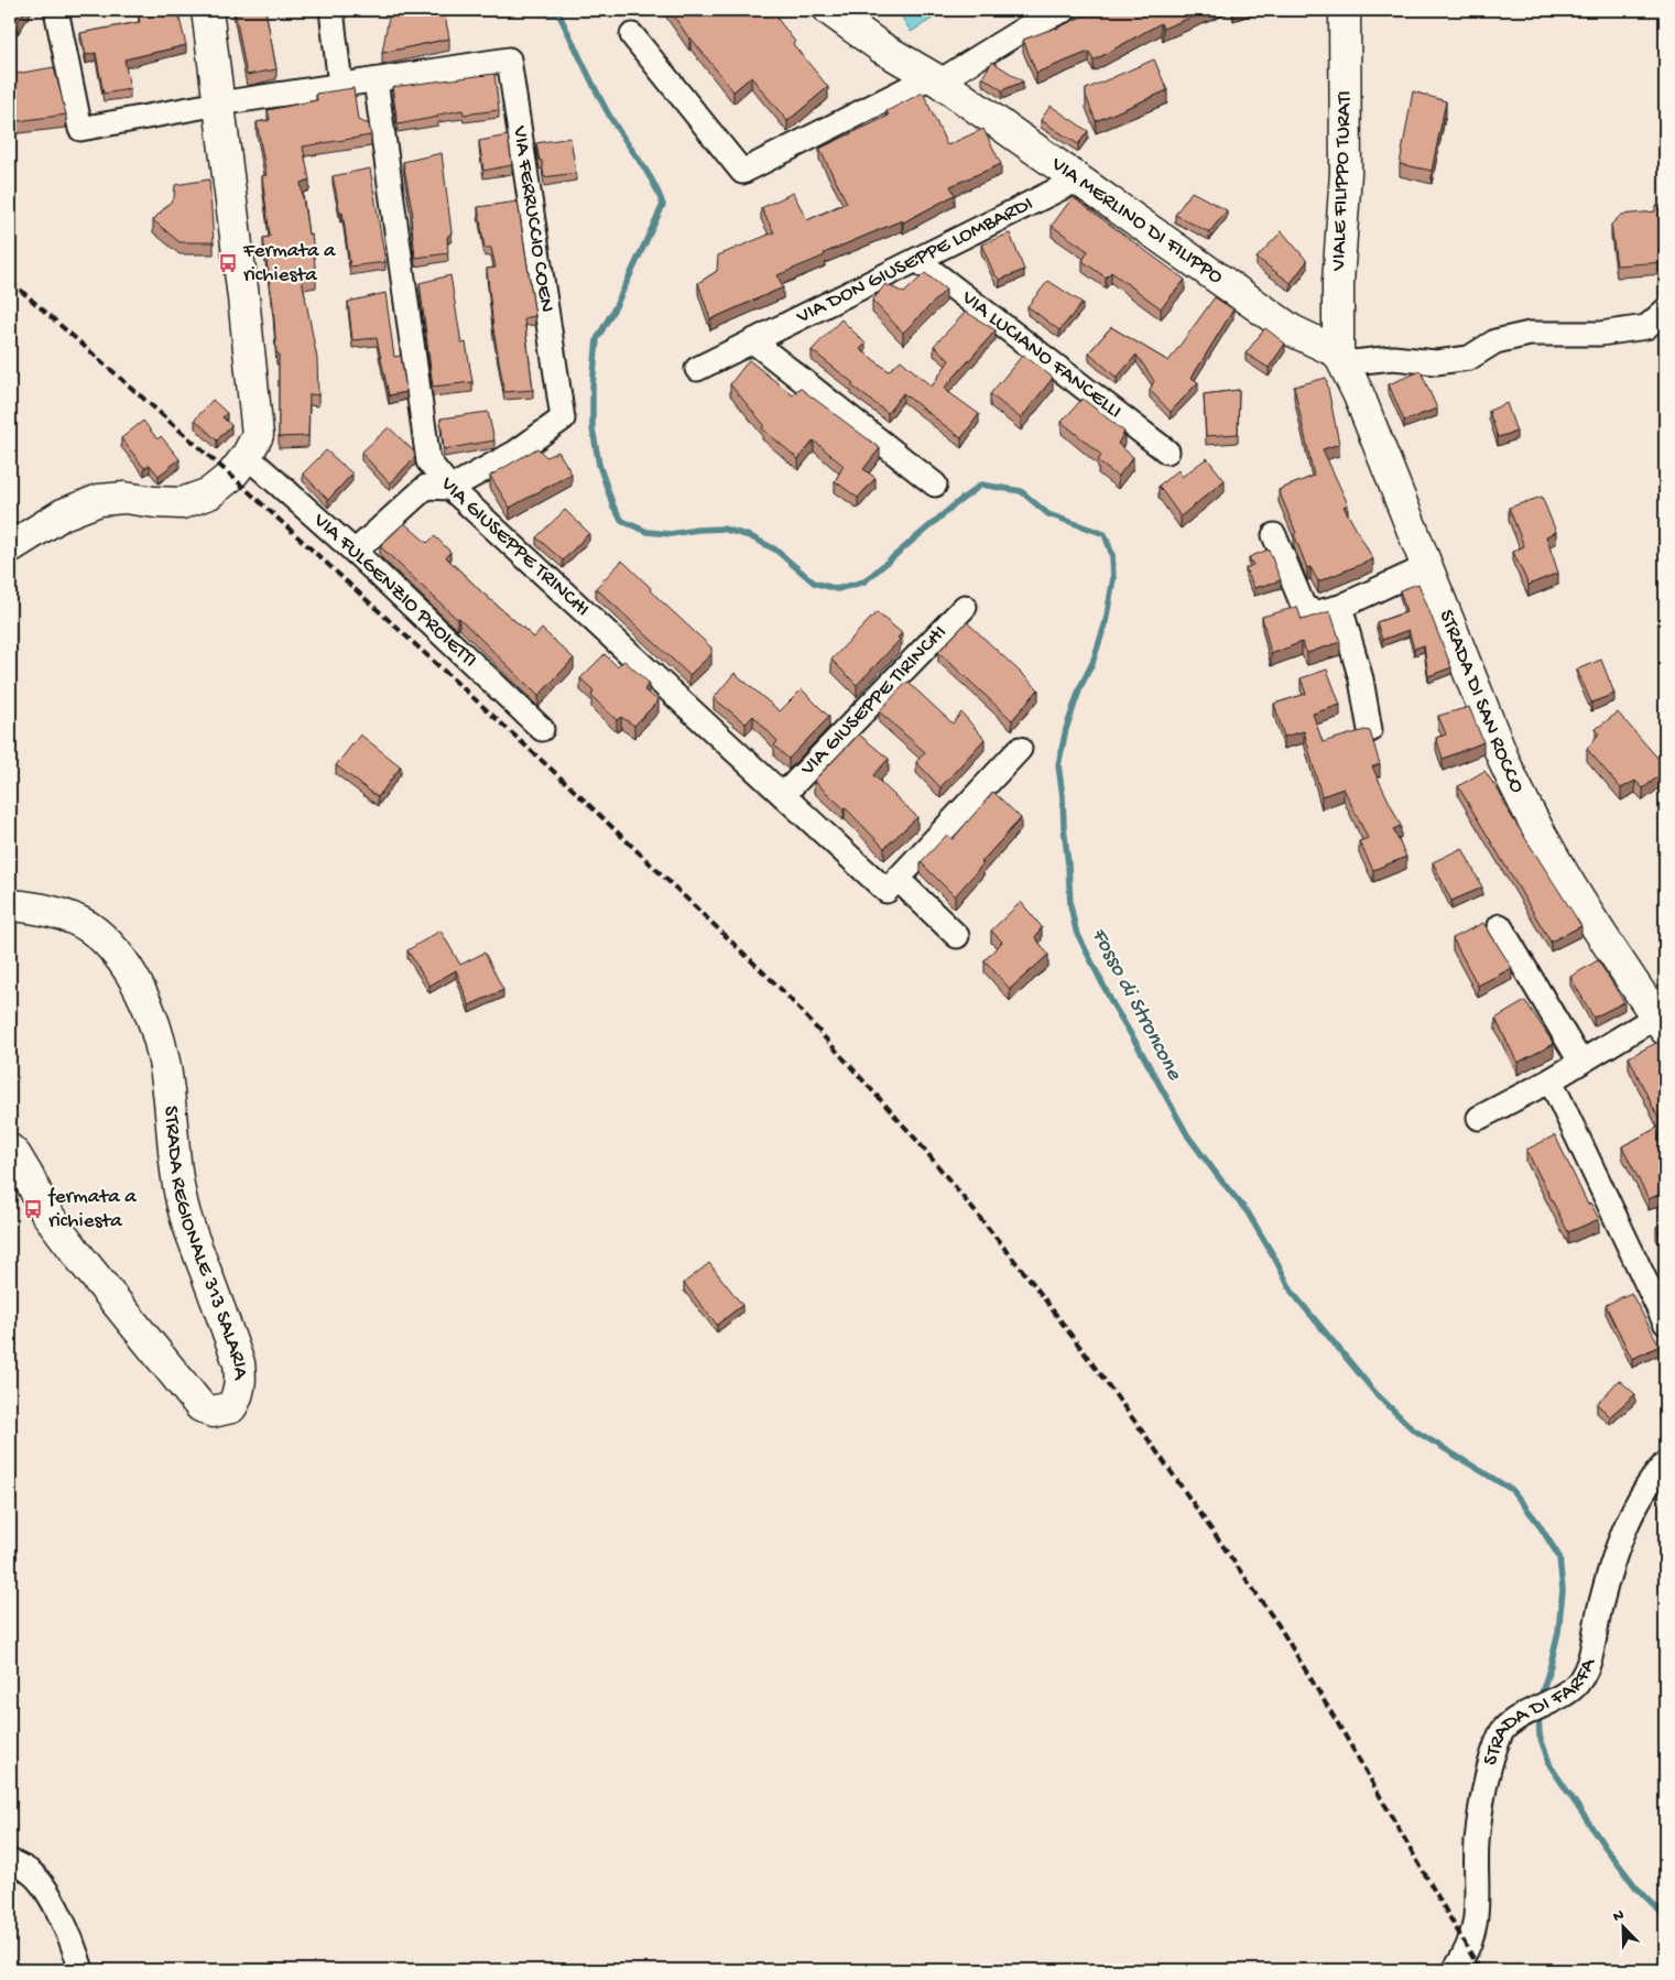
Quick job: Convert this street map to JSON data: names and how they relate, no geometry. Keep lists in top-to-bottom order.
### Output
{
  "streets": {
    "main road": [
      "VIALE FILIPPO TURATI",
      "VIA MERLINO DI FILIPPO",
      "STRADA DI SAN ROCCO",
      "STRADA REGIONALE 313 SALARIA"
    ],
    "street": [
      "VIA FERRUCCIO COEN",
      "VIA DON GIUSEPPE LOMBARDI",
      "VIA LUCIANO FANCELLI",
      "VIA GIUSEPPE TRINCHI",
      "VIA FULGENZIO PROIETTI",
      "VIA GIUSEPPE TIRINCHI",
      "STRADA DI FARFA"
    ]
  },
  "crossings": [
    ["VIALE FILIPPO TURATI", "VIA MERLINO DI FILIPPO"],
    ["VIALE FILIPPO TURATI", "STRADA DI SAN ROCCO"],
    ["VIA FERRUCCIO COEN", "VIA GIUSEPPE TRINCHI"],
    ["VIA FERRUCCIO COEN", "VIA FULGENZIO PROIETTI"],
    ["VIA MERLINO DI FILIPPO", "VIA DON GIUSEPPE LOMBARDI"],
    ["VIA MERLINO DI FILIPPO", "STRADA DI SAN ROCCO"],
    ["VIA DON GIUSEPPE LOMBARDI", "VIA LUCIANO FANCELLI"],
    ["VIA GIUSEPPE TRINCHI", "VIA GIUSEPPE TIRINCHI"]
  ],
  "water": ["Fosso di Stroncone"],
  "places": {
    "bus stop": ["Fermata a richiesta", "fermata a richiesta"]
  },
  "north": "top left"
}
